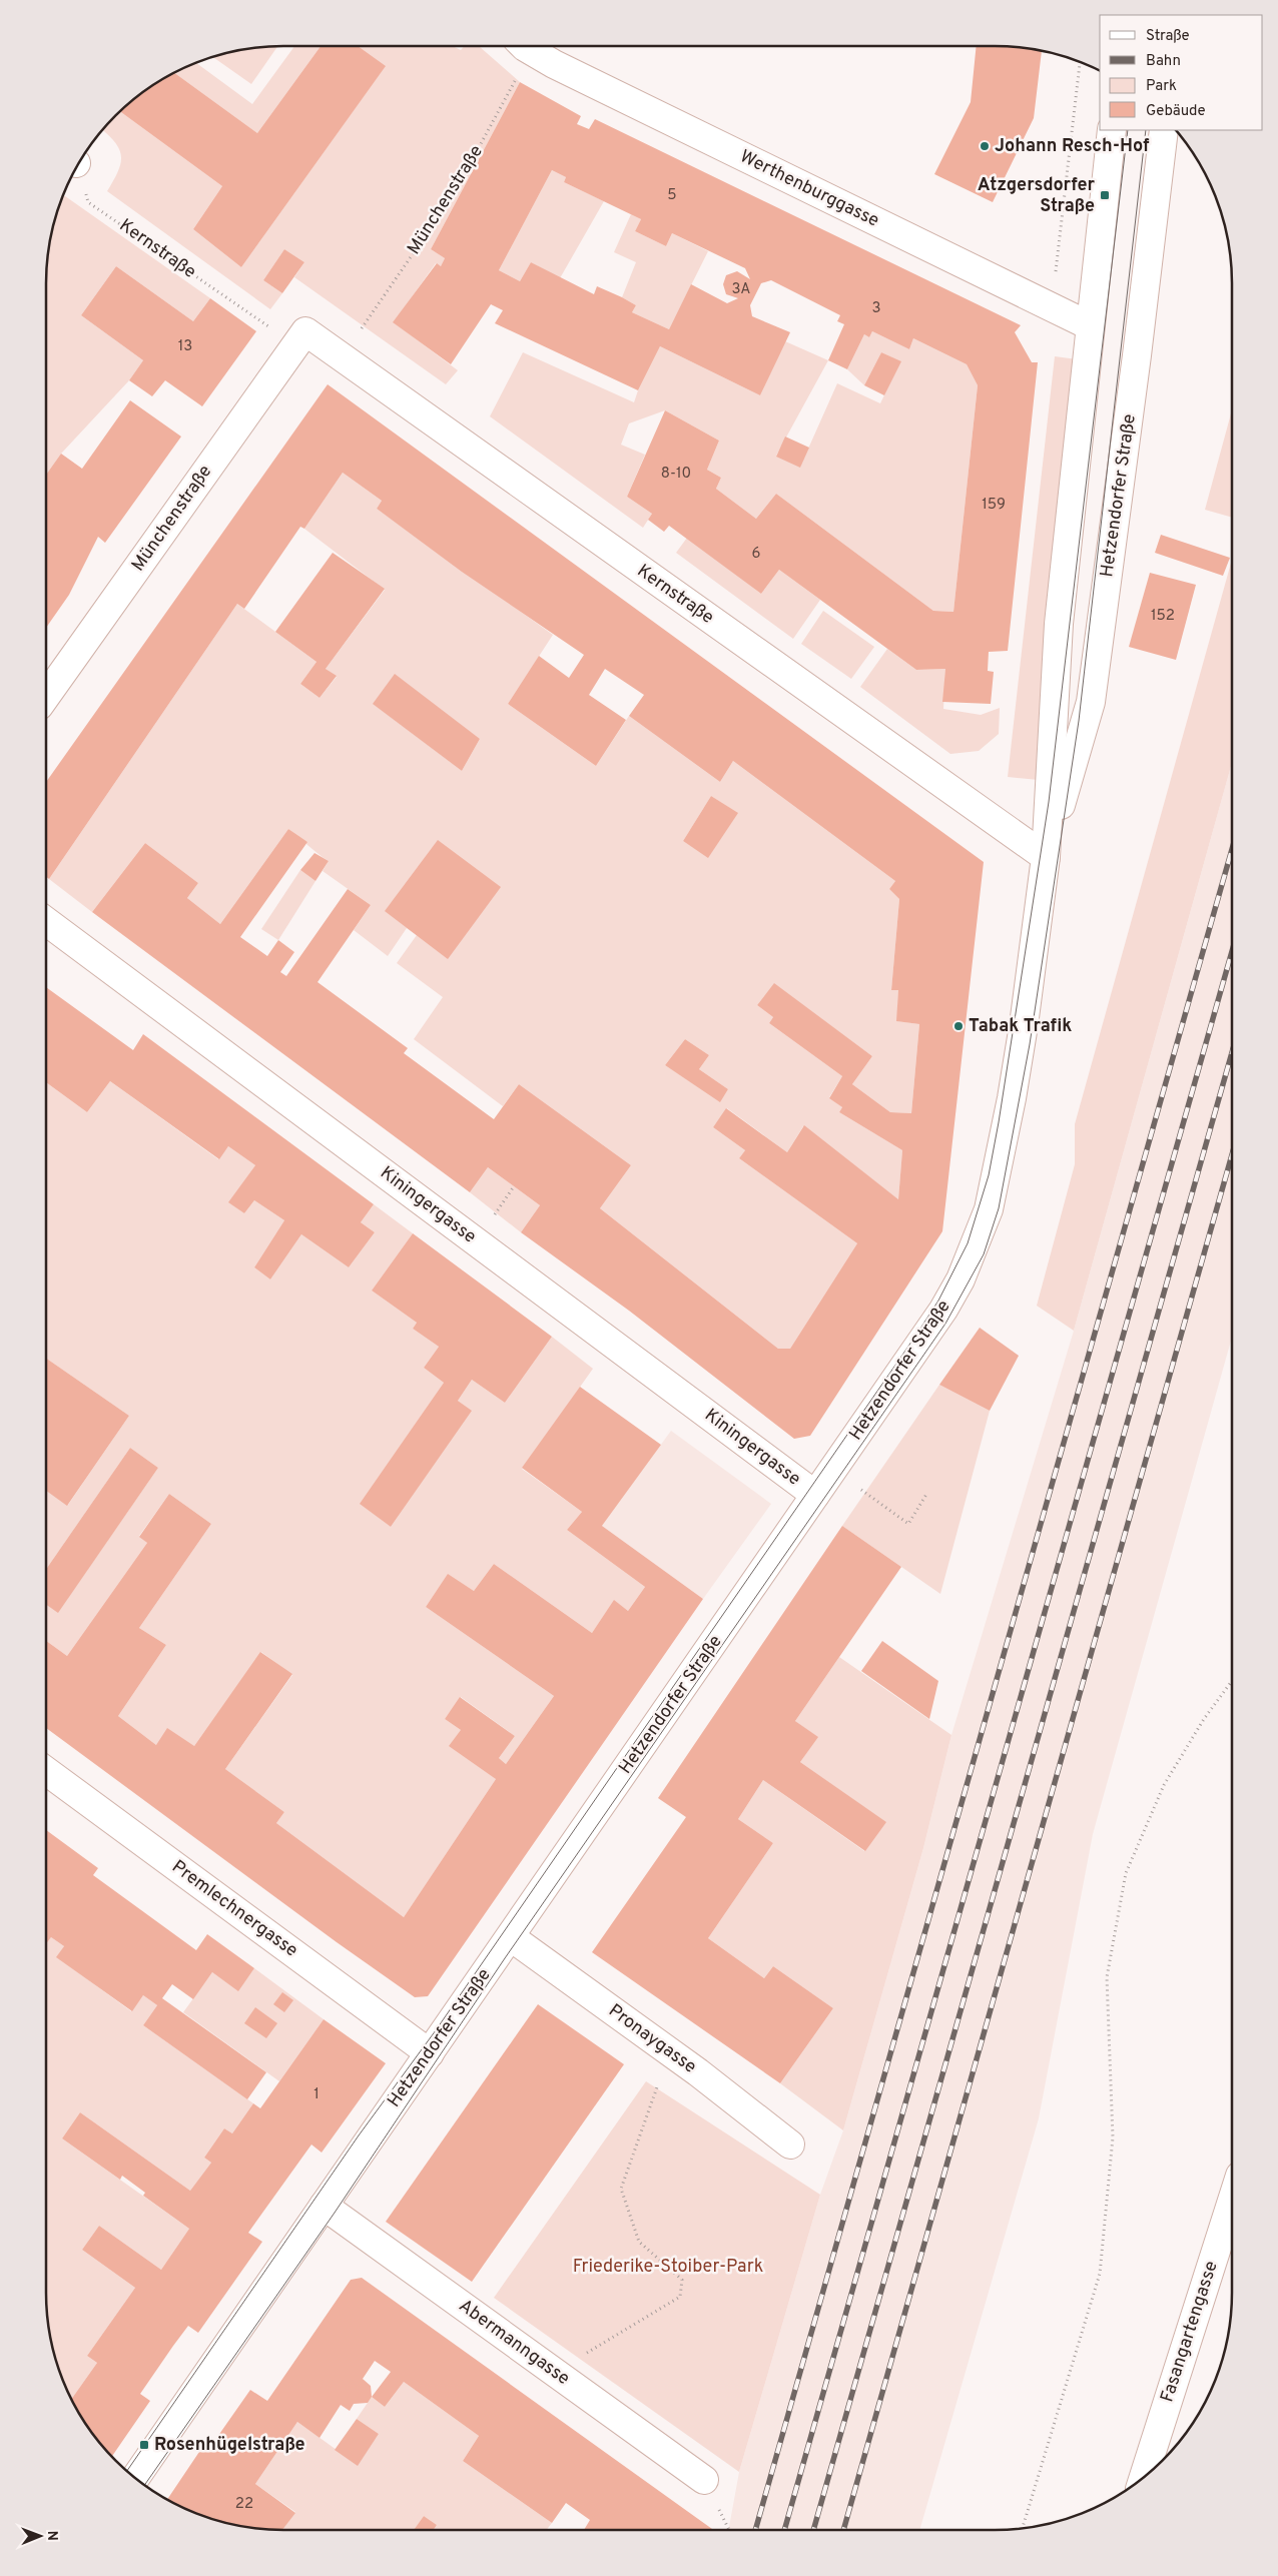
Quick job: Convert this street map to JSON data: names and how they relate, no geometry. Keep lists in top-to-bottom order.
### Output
{
  "streets": {
    "street": [
      "Werthenburggasse",
      "Münchenstraße",
      "Kernstraße",
      "Hetzendorfer Straße",
      "Kiningergasse",
      "Premlechnergasse",
      "Pronaygasse",
      "Fasangartengasse",
      "Abermanngasse"
    ]
  },
  "crossings": [
    ["Werthenburggasse", "Hetzendorfer Straße"],
    ["Münchenstraße", "Kernstraße"],
    ["Kernstraße", "Hetzendorfer Straße"],
    ["Hetzendorfer Straße", "Kiningergasse"],
    ["Hetzendorfer Straße", "Premlechnergasse"],
    ["Hetzendorfer Straße", "Pronaygasse"],
    ["Hetzendorfer Straße", "Abermanngasse"]
  ],
  "parks": ["Friederike-Stoiber-Park"],
  "places": {
    "other": ["Johann Resch-Hof", "Tabak Trafik"],
    "transit": ["Atzgersdorfer Straße", "Rosenhügelstraße"]
  },
  "house_numbers": [
    "5",
    "3A",
    "3",
    "13",
    "8-10",
    "159",
    "6",
    "152",
    "1",
    "22"
  ],
  "legend": [
    "Straße",
    "Bahn",
    "Park",
    "Gebäude"
  ],
  "north": "right"
}
